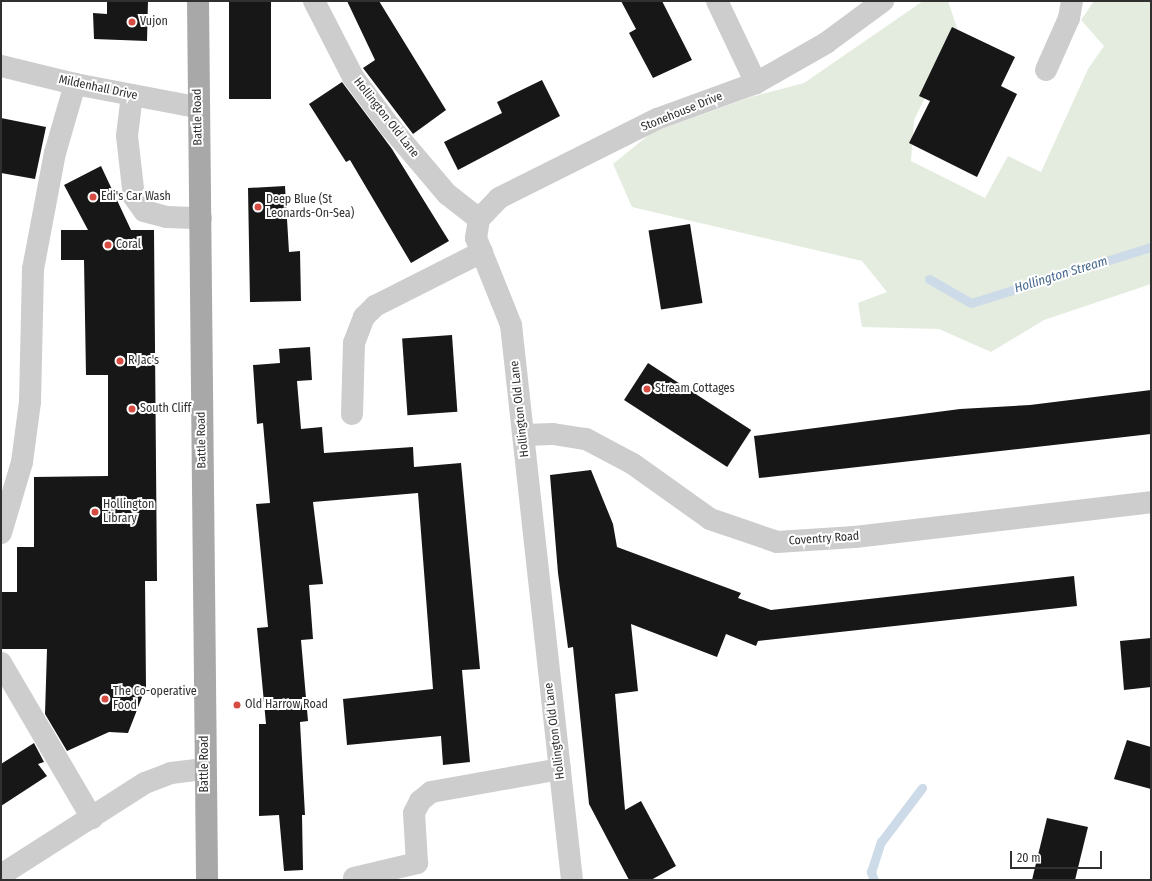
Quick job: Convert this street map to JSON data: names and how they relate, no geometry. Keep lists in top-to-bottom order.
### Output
{
  "streets": {
    "main road": ["Battle Road"],
    "street": [
      "Mildenhall Drive",
      "Stonehouse Drive",
      "Hollington Old Lane",
      "Coventry Road"
    ]
  },
  "crossings": [
    ["Mildenhall Drive", "Battle Road"],
    ["Stonehouse Drive", "Hollington Old Lane"],
    ["Hollington Old Lane", "Coventry Road"]
  ],
  "water": ["Hollington Stream"],
  "places": [
    "Vujon",
    "Edi's Car Wash",
    "Deep Blue (St Leonards-On-Sea)",
    "Coral",
    "R Jac's",
    "Stream Cottages",
    "South Cliff",
    "Hollington Library",
    "The Co-operative Food",
    "Old Harrow Road"
  ],
  "scale_bar": "20 m"
}
